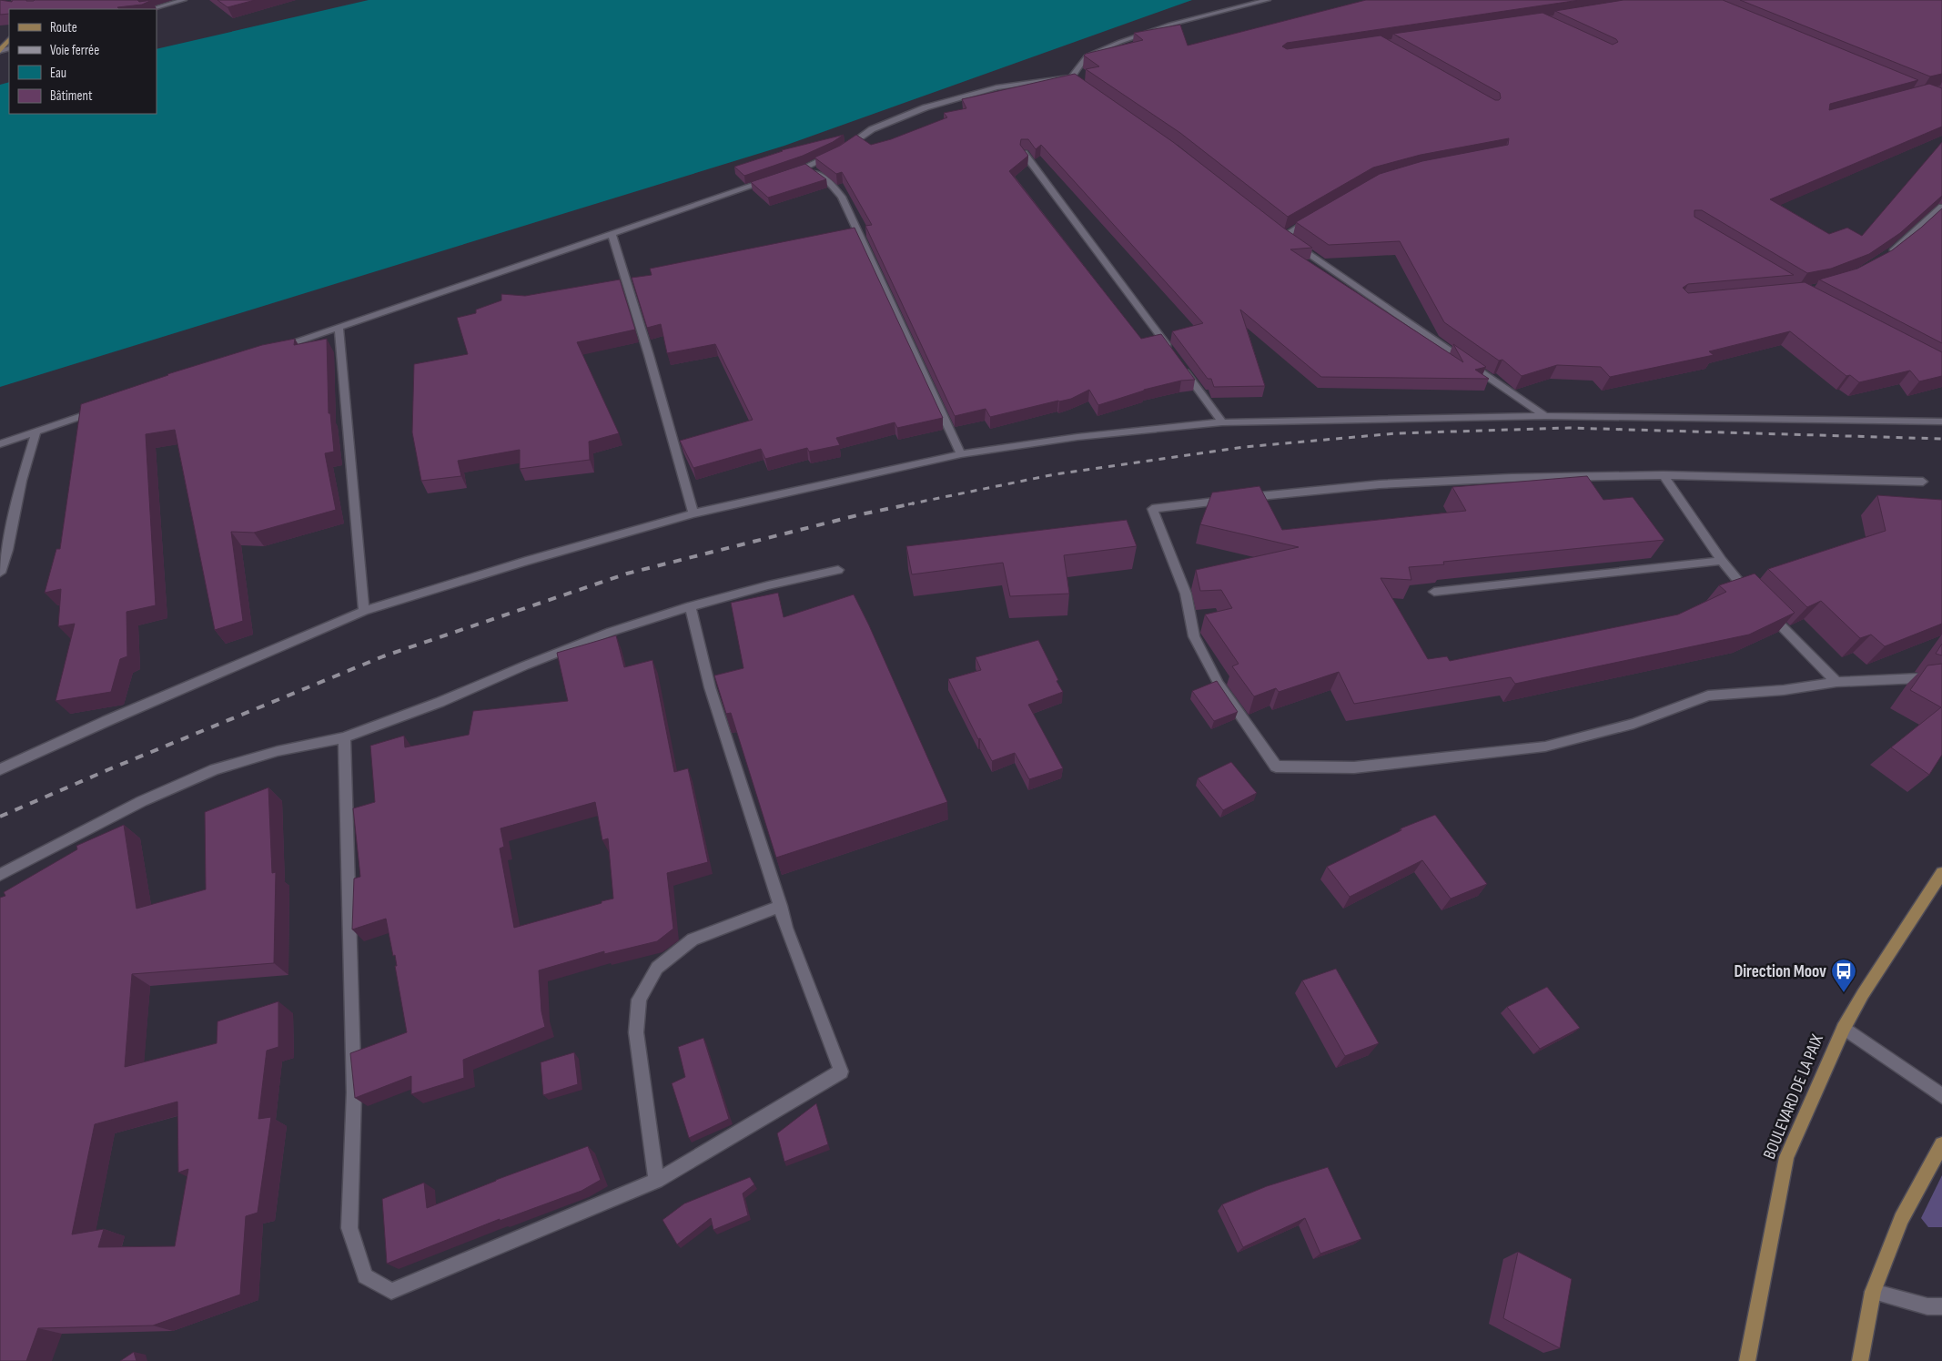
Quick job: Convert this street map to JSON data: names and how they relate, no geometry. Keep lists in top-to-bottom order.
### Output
{
  "streets": {
    "main road": ["BOULEVARD DE LA PAIX"]
  },
  "places": {
    "bus stop": ["Direction Moov"]
  },
  "legend": [
    "Route",
    "Voie ferrée",
    "Eau",
    "Bâtiment"
  ]
}
